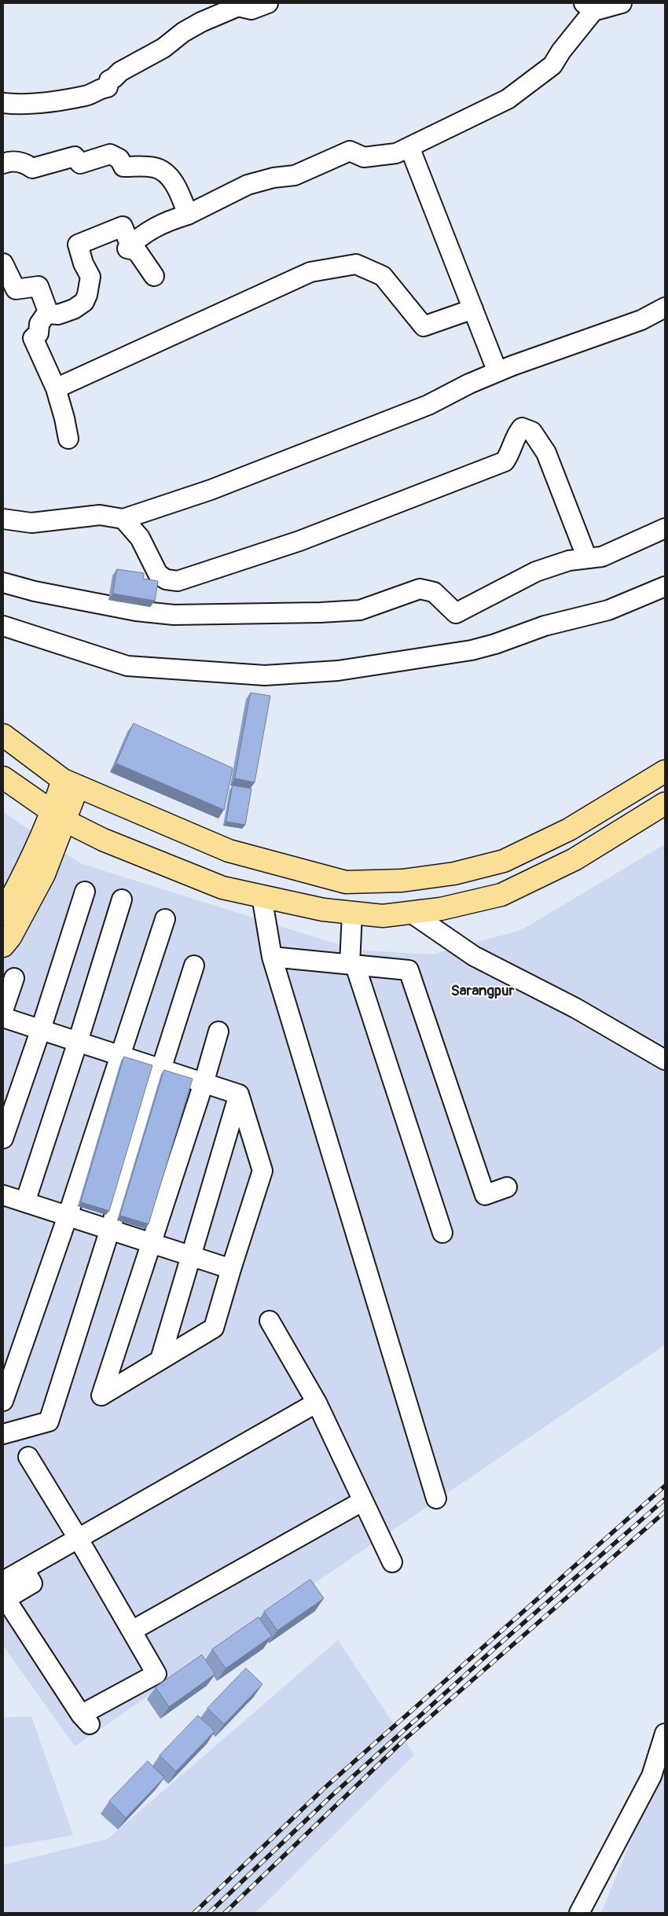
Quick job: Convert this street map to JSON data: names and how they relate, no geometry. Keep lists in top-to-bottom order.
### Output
{
  "districts": ["Sarangpur"]
}
